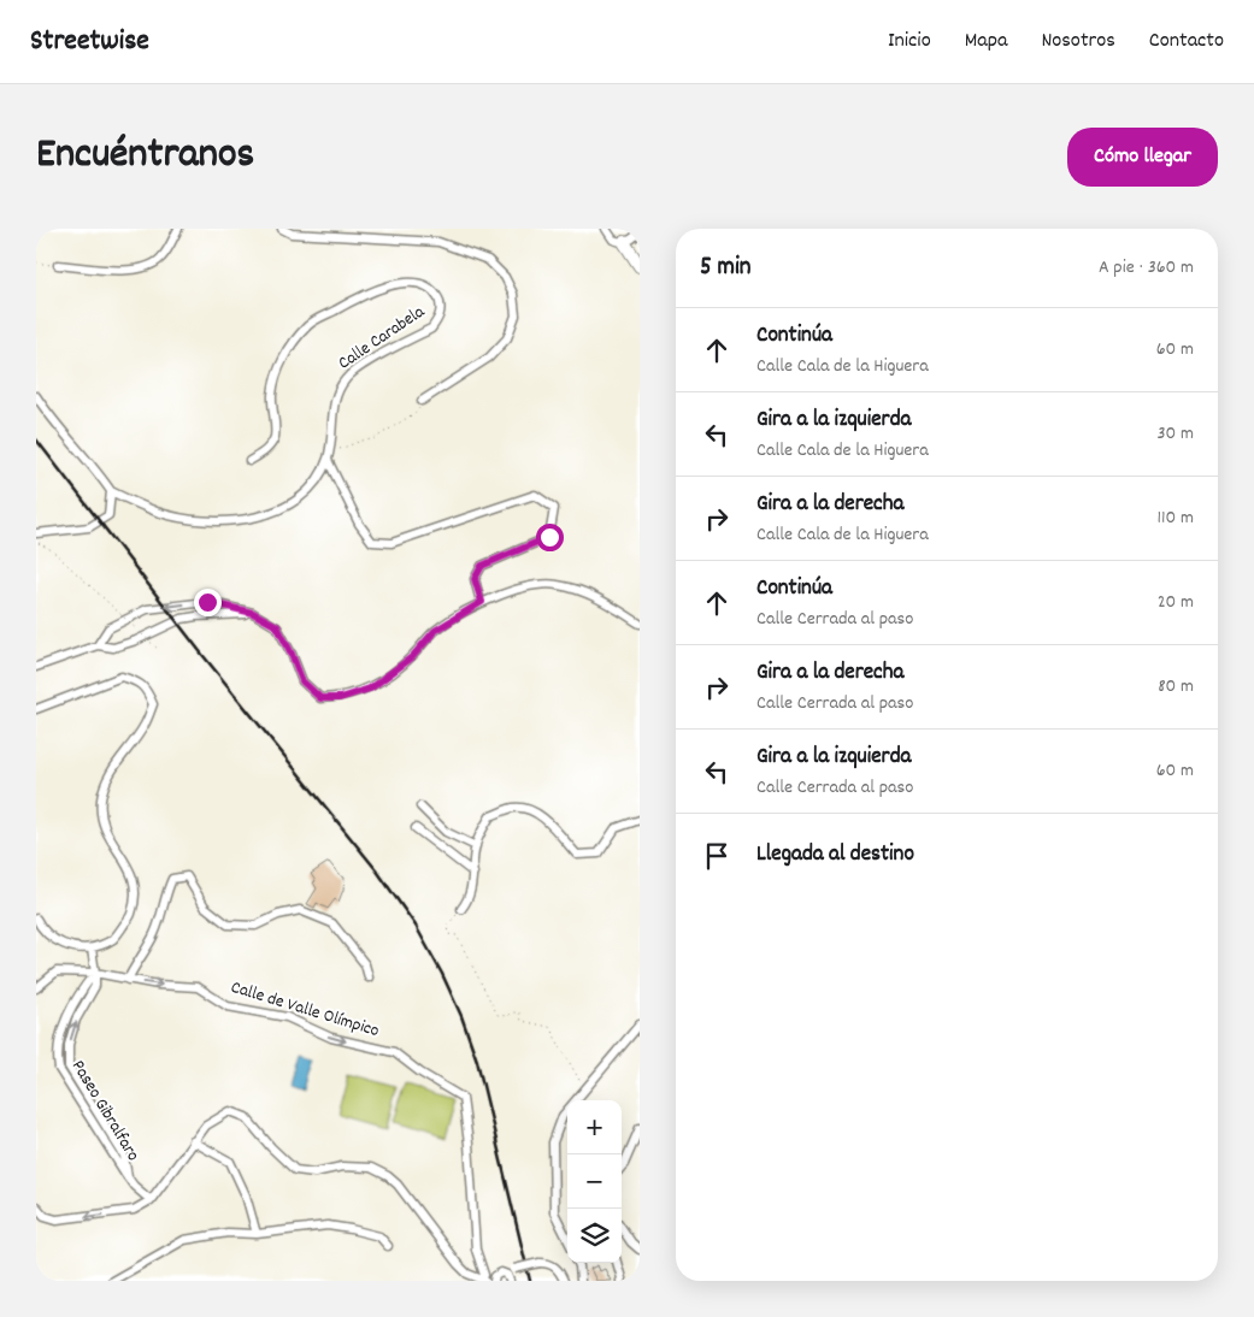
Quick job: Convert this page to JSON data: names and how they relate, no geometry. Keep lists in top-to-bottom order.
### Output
{
  "streets": {
    "street": ["Calle Carabela", "Calle de Valle Olímpico", "Paseo Gibralfaro"]
  },
  "crossings": [
    ["Calle de Valle Olímpico", "Paseo Gibralfaro"]
  ],
  "one_way": ["Calle de Valle Olímpico", "Paseo Gibralfaro"],
  "page": {
    "header": "Streetwise",
    "nav": [
      "Inicio",
      "Mapa",
      "Nosotros",
      "Contacto"
    ],
    "title": "Encuéntranos",
    "buttons": "Cómo llegar",
    "heading": ["5 min", "A pie · 360 m"],
    "list": [
      ["Continúa", "Calle Cala de la Higuera", "60 m"],
      ["Gira a la izquierda", "Calle Cala de la Higuera", "30 m"],
      ["Gira a la derecha", "Calle Cala de la Higuera", "110 m"],
      ["Continúa", "Calle Cerrada al paso", "20 m"],
      ["Gira a la derecha", "Calle Cerrada al paso", "80 m"],
      ["Gira a la izquierda", "Calle Cerrada al paso", "60 m"],
      "Llegada al destino"
    ],
    "map_buttons": ["+", "−"]
  }
}
